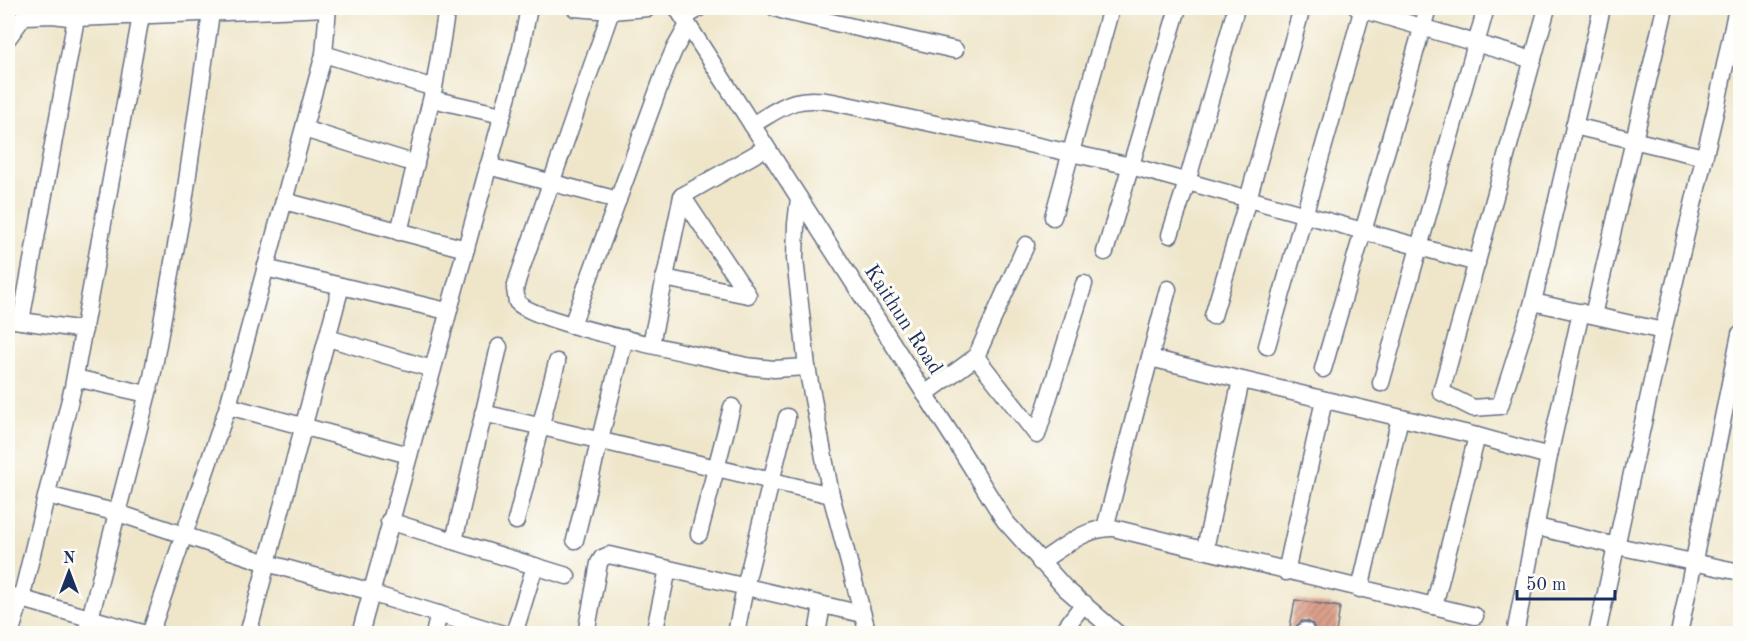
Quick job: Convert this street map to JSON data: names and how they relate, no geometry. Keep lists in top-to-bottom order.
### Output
{
  "streets": {
    "street": ["Kaithun Road"]
  },
  "scale_bar": "50 m",
  "north": "top"
}
